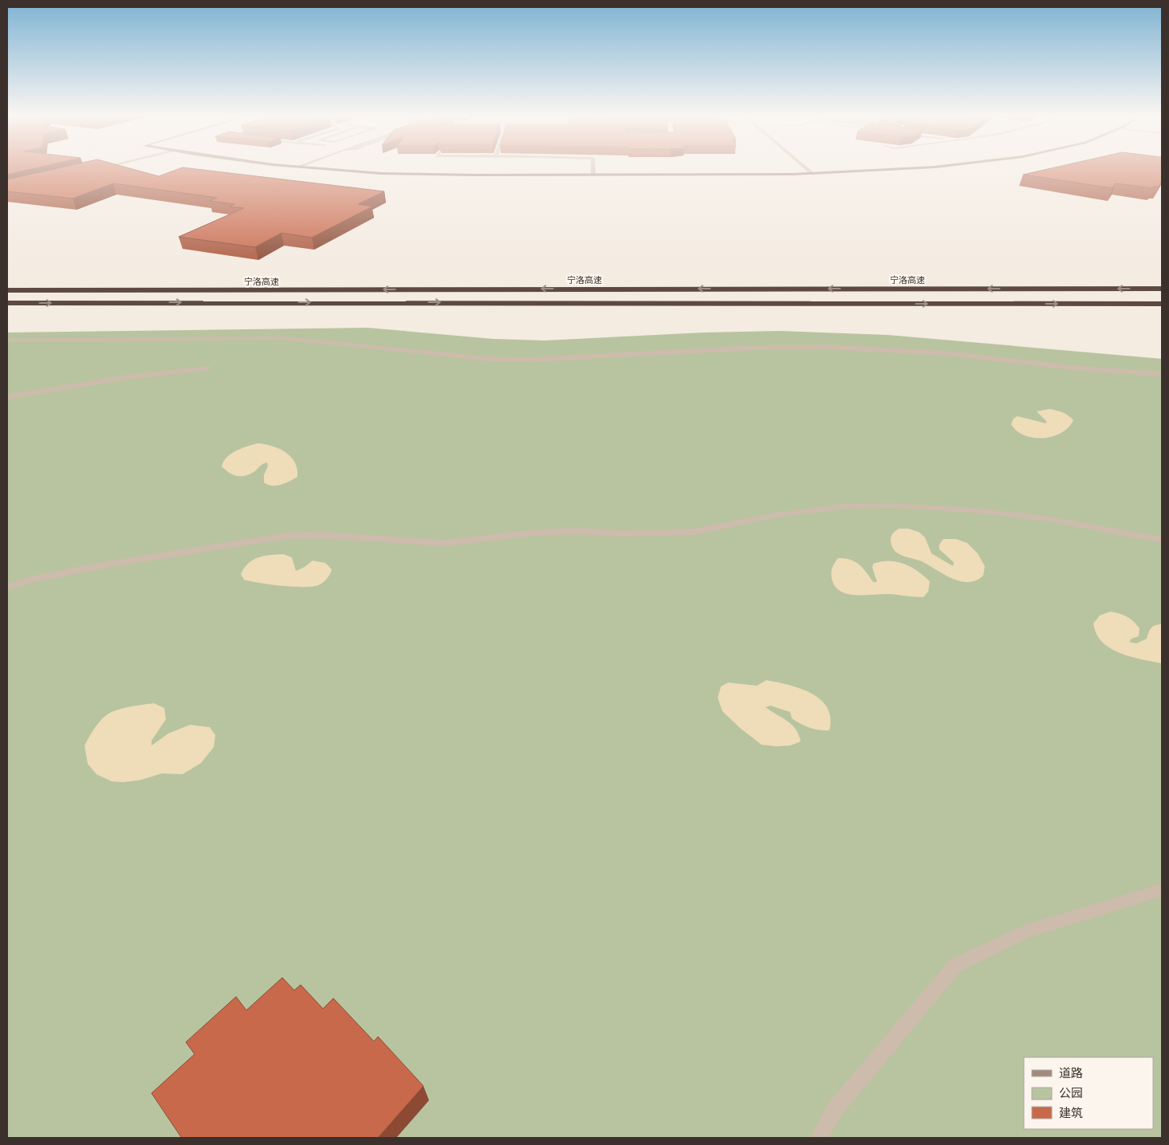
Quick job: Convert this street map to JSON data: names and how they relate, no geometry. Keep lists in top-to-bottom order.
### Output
{
  "streets": {
    "highway": ["宁洛高速"]
  },
  "legend": ["道路", "公园", "建筑"]
}
